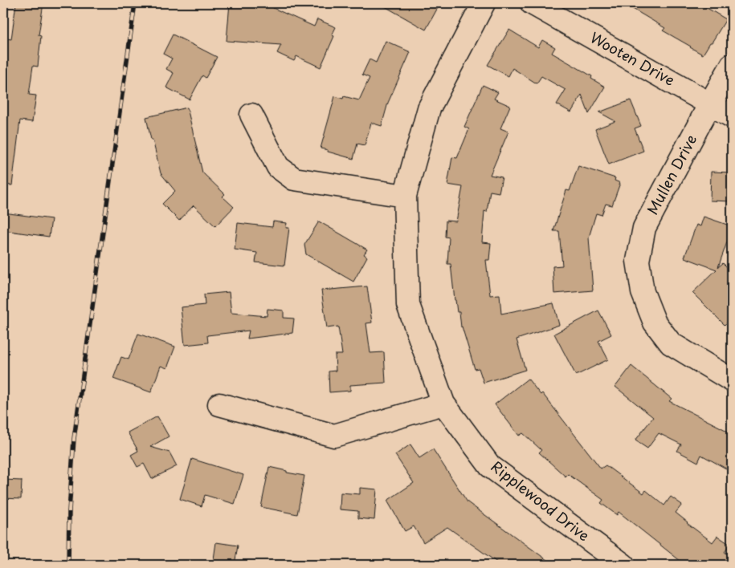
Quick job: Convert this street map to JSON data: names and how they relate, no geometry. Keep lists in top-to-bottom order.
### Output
{
  "streets": {
    "street": ["Wooten Drive", "Mullen Drive", "Ripplewood Drive"]
  },
  "crossings": [
    ["Wooten Drive", "Mullen Drive"]
  ]
}
